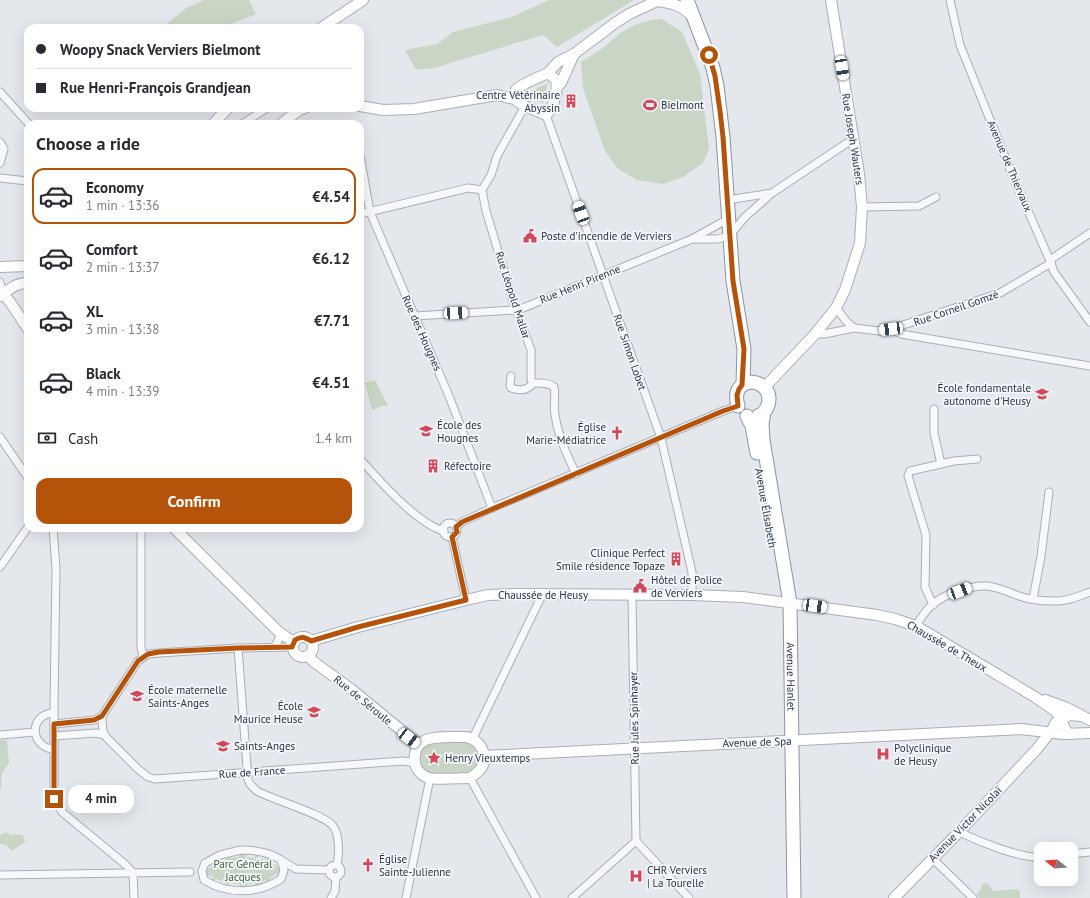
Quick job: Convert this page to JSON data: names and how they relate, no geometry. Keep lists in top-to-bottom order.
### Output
{
  "streets": {
    "highway": ["Avenue Élisabeth", "Avenue Hanlet"],
    "street": [
      "Rue Joseph Wauters",
      "Avenue de Thiervaux",
      "Rue Henri Pirenne",
      "Rue Léopold Mallar",
      "Rue Corneil Gomzé",
      "Rue des Hougnes",
      "Rue Simon Lobet",
      "Chaussée de Heusy",
      "Chaussée de Theux",
      "Rue de Séroule",
      "Rue Jules Spinhayer",
      "Avenue de Spa",
      "Rue de France",
      "Avenue Victor Nicolaï"
    ]
  },
  "crossings": [
    ["Rue Joseph Wauters", "Rue Corneil Gomzé"],
    ["Rue Joseph Wauters", "Avenue Élisabeth"],
    ["Avenue de Thiervaux", "Rue Corneil Gomzé"],
    ["Rue Henri Pirenne", "Rue Léopold Mallar"],
    ["Rue Henri Pirenne", "Rue des Hougnes"],
    ["Rue Henri Pirenne", "Rue Simon Lobet"],
    ["Rue Simon Lobet", "Chaussée de Heusy"],
    ["Avenue Élisabeth", "Chaussée de Heusy"],
    ["Avenue Élisabeth", "Chaussée de Theux"],
    ["Avenue Élisabeth", "Avenue Hanlet"],
    ["Chaussée de Heusy", "Chaussée de Theux"],
    ["Chaussée de Heusy", "Avenue Hanlet"],
    ["Chaussée de Heusy", "Rue de Séroule"],
    ["Chaussée de Heusy", "Rue Jules Spinhayer"],
    ["Chaussée de Theux", "Avenue Hanlet"],
    ["Chaussée de Theux", "Avenue de Spa"],
    ["Avenue Hanlet", "Avenue de Spa"],
    ["Rue de Séroule", "Avenue de Spa"],
    ["Rue de Séroule", "Rue de France"],
    ["Rue Jules Spinhayer", "Avenue de Spa"],
    ["Avenue de Spa", "Rue de France"]
  ],
  "parks": ["Parc Général Jacques"],
  "places": {
    "building": ["Centre Vétérinaire Abyssin", "Réfectoire", "Clinique Perfect Smile résidence Topaze"],
    "sports": ["Bielmont"],
    "public building": ["Poste d'incendie de Verviers", "Hôtel de Police de Verviers"],
    "school or university": [
      "École fondamentale autonome d'Heusy",
      "École des Hougnes",
      "École maternelle Saints-Anges",
      "École Maurice Heuse",
      "Saints-Anges"
    ],
    "church": ["Église Marie-Médiatrice", "Église Sainte-Julienne"],
    "hospital": ["Polyclinique de Heusy", "CHR Verviers | La Tourelle"],
    "place": ["Henry Vieuxtemps"]
  },
  "north": "left",
  "page": {
    "banner": ["Woopy Snack Verviers Bielmont", "Rue Henri-François Grandjean"],
    "heading": "Choose a ride",
    "list": [
      {
        "name": "Economy",
        "note": "1 min · 13:36",
        "value": "€4.54"
      },
      {
        "name": "Comfort",
        "note": "2 min · 13:37",
        "value": "€6.12"
      },
      {
        "name": "XL",
        "note": "3 min · 13:38",
        "value": "€7.71"
      },
      {
        "name": "Black",
        "note": "4 min · 13:39",
        "value": "€4.51"
      }
    ],
    "pay": ["Cash", "1.4 km"],
    "buttons": "Confirm",
    "bubble": "4 min"
  }
}
